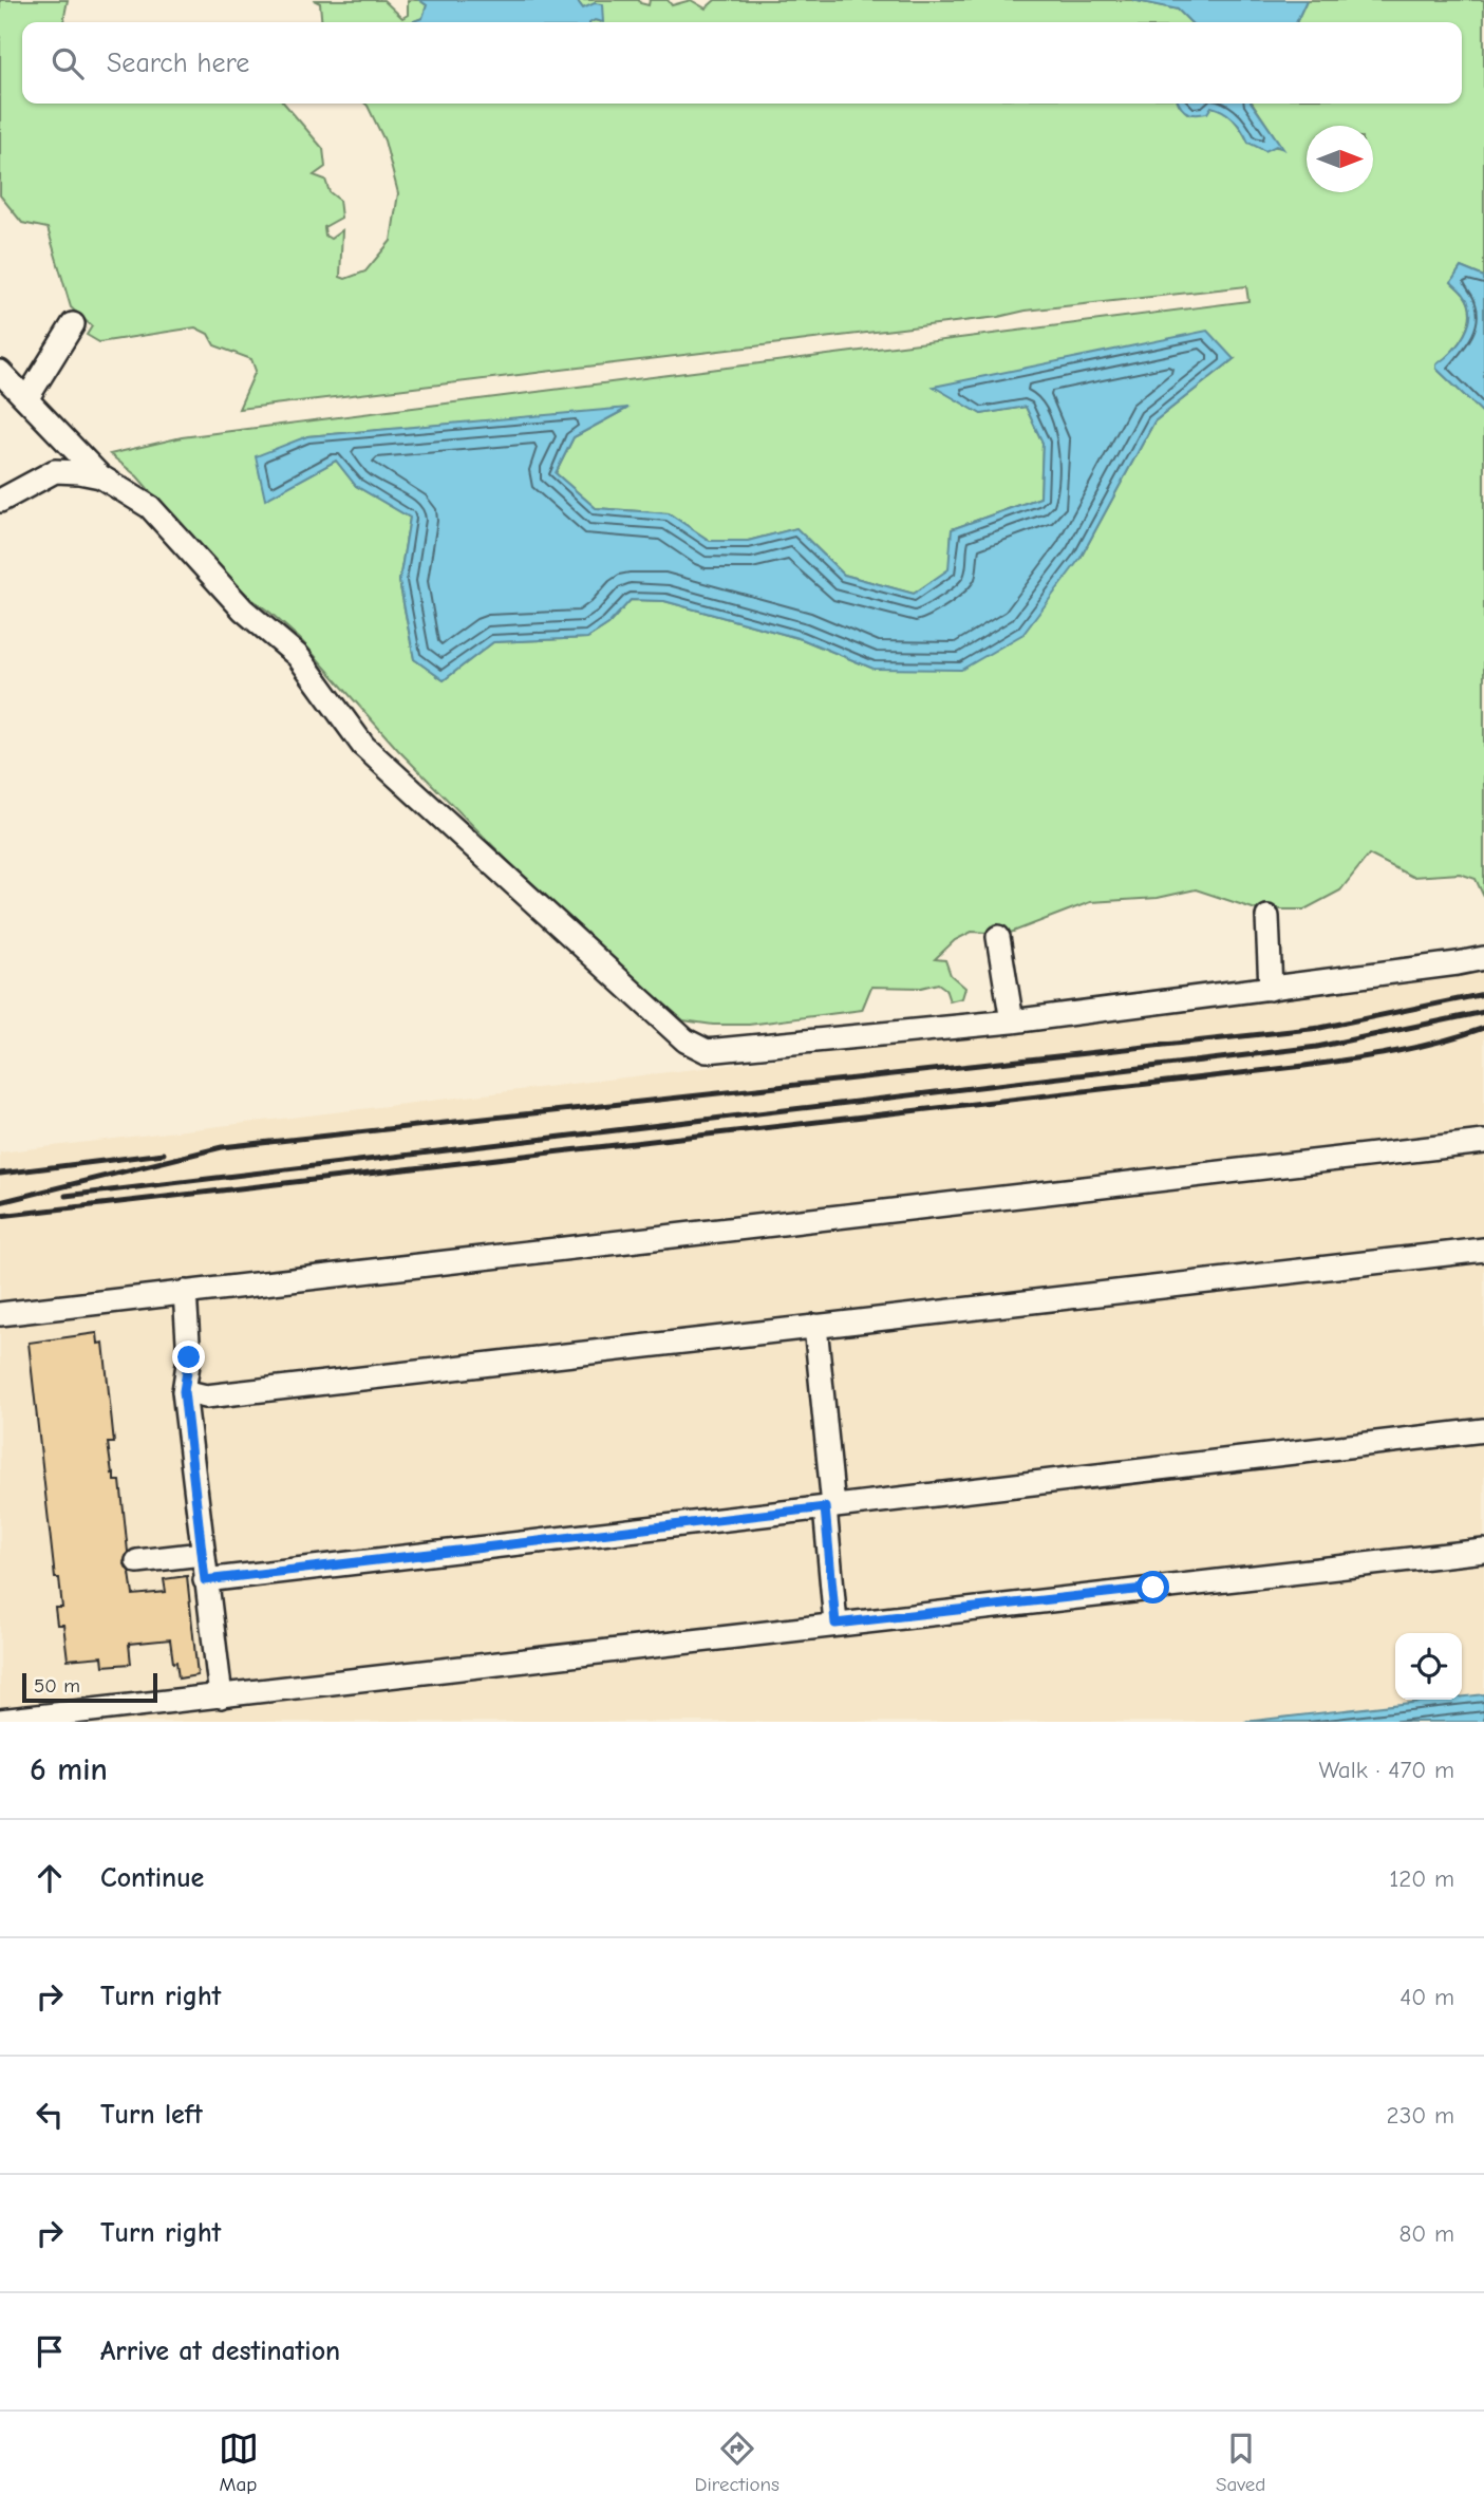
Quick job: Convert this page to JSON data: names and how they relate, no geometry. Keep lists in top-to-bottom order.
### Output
{
  "scale_bar": "50 m",
  "north": "right",
  "page": {
    "search": "Search here",
    "scale": "50 m",
    "heading": ["6 min", "Walk · 470 m"],
    "list": [
      ["Continue", "120 m"],
      ["Turn right", "40 m"],
      ["Turn left", "230 m"],
      ["Turn right", "80 m"],
      "Arrive at destination"
    ],
    "nav": ["Map", "Directions", "Saved"]
  }
}
